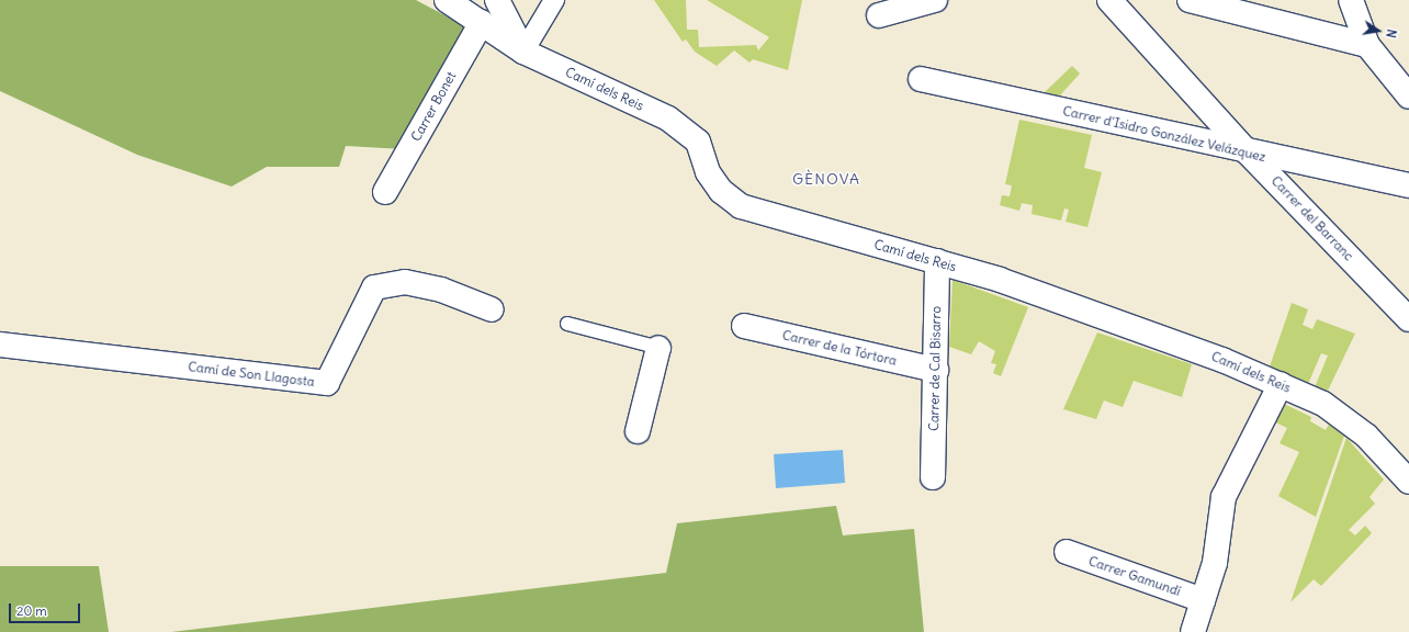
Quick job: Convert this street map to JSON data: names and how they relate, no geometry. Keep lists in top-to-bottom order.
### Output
{
  "streets": {
    "street": [
      "Camí dels Reis",
      "Carrer Bonet",
      "Carrer d'Isidro González Velázquez",
      "Carrer del Barranc",
      "Carrer de la Tórtora",
      "Carrer de Cal Bisarro",
      "Camí de Son Llagosta",
      "Carrer Gamundí"
    ]
  },
  "crossings": [
    ["Camí dels Reis", "Carrer Bonet"],
    ["Camí dels Reis", "Carrer de Cal Bisarro"],
    ["Carrer d'Isidro González Velázquez", "Carrer del Barranc"],
    ["Carrer de la Tórtora", "Carrer de Cal Bisarro"]
  ],
  "districts": ["GÈNOVA"],
  "scale_bar": "20 m",
  "north": "right"
}
